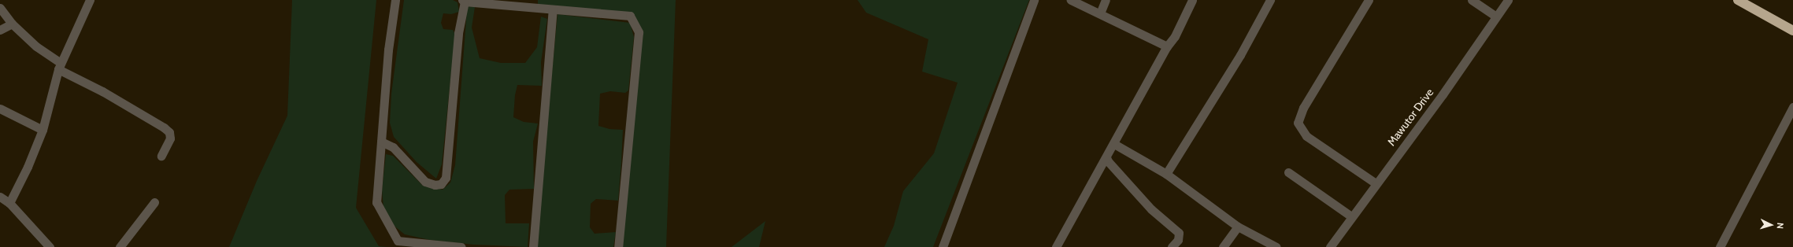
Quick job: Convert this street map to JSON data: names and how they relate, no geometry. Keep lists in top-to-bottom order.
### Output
{
  "streets": {
    "street": ["Mawutor Drive"]
  },
  "north": "right"
}
